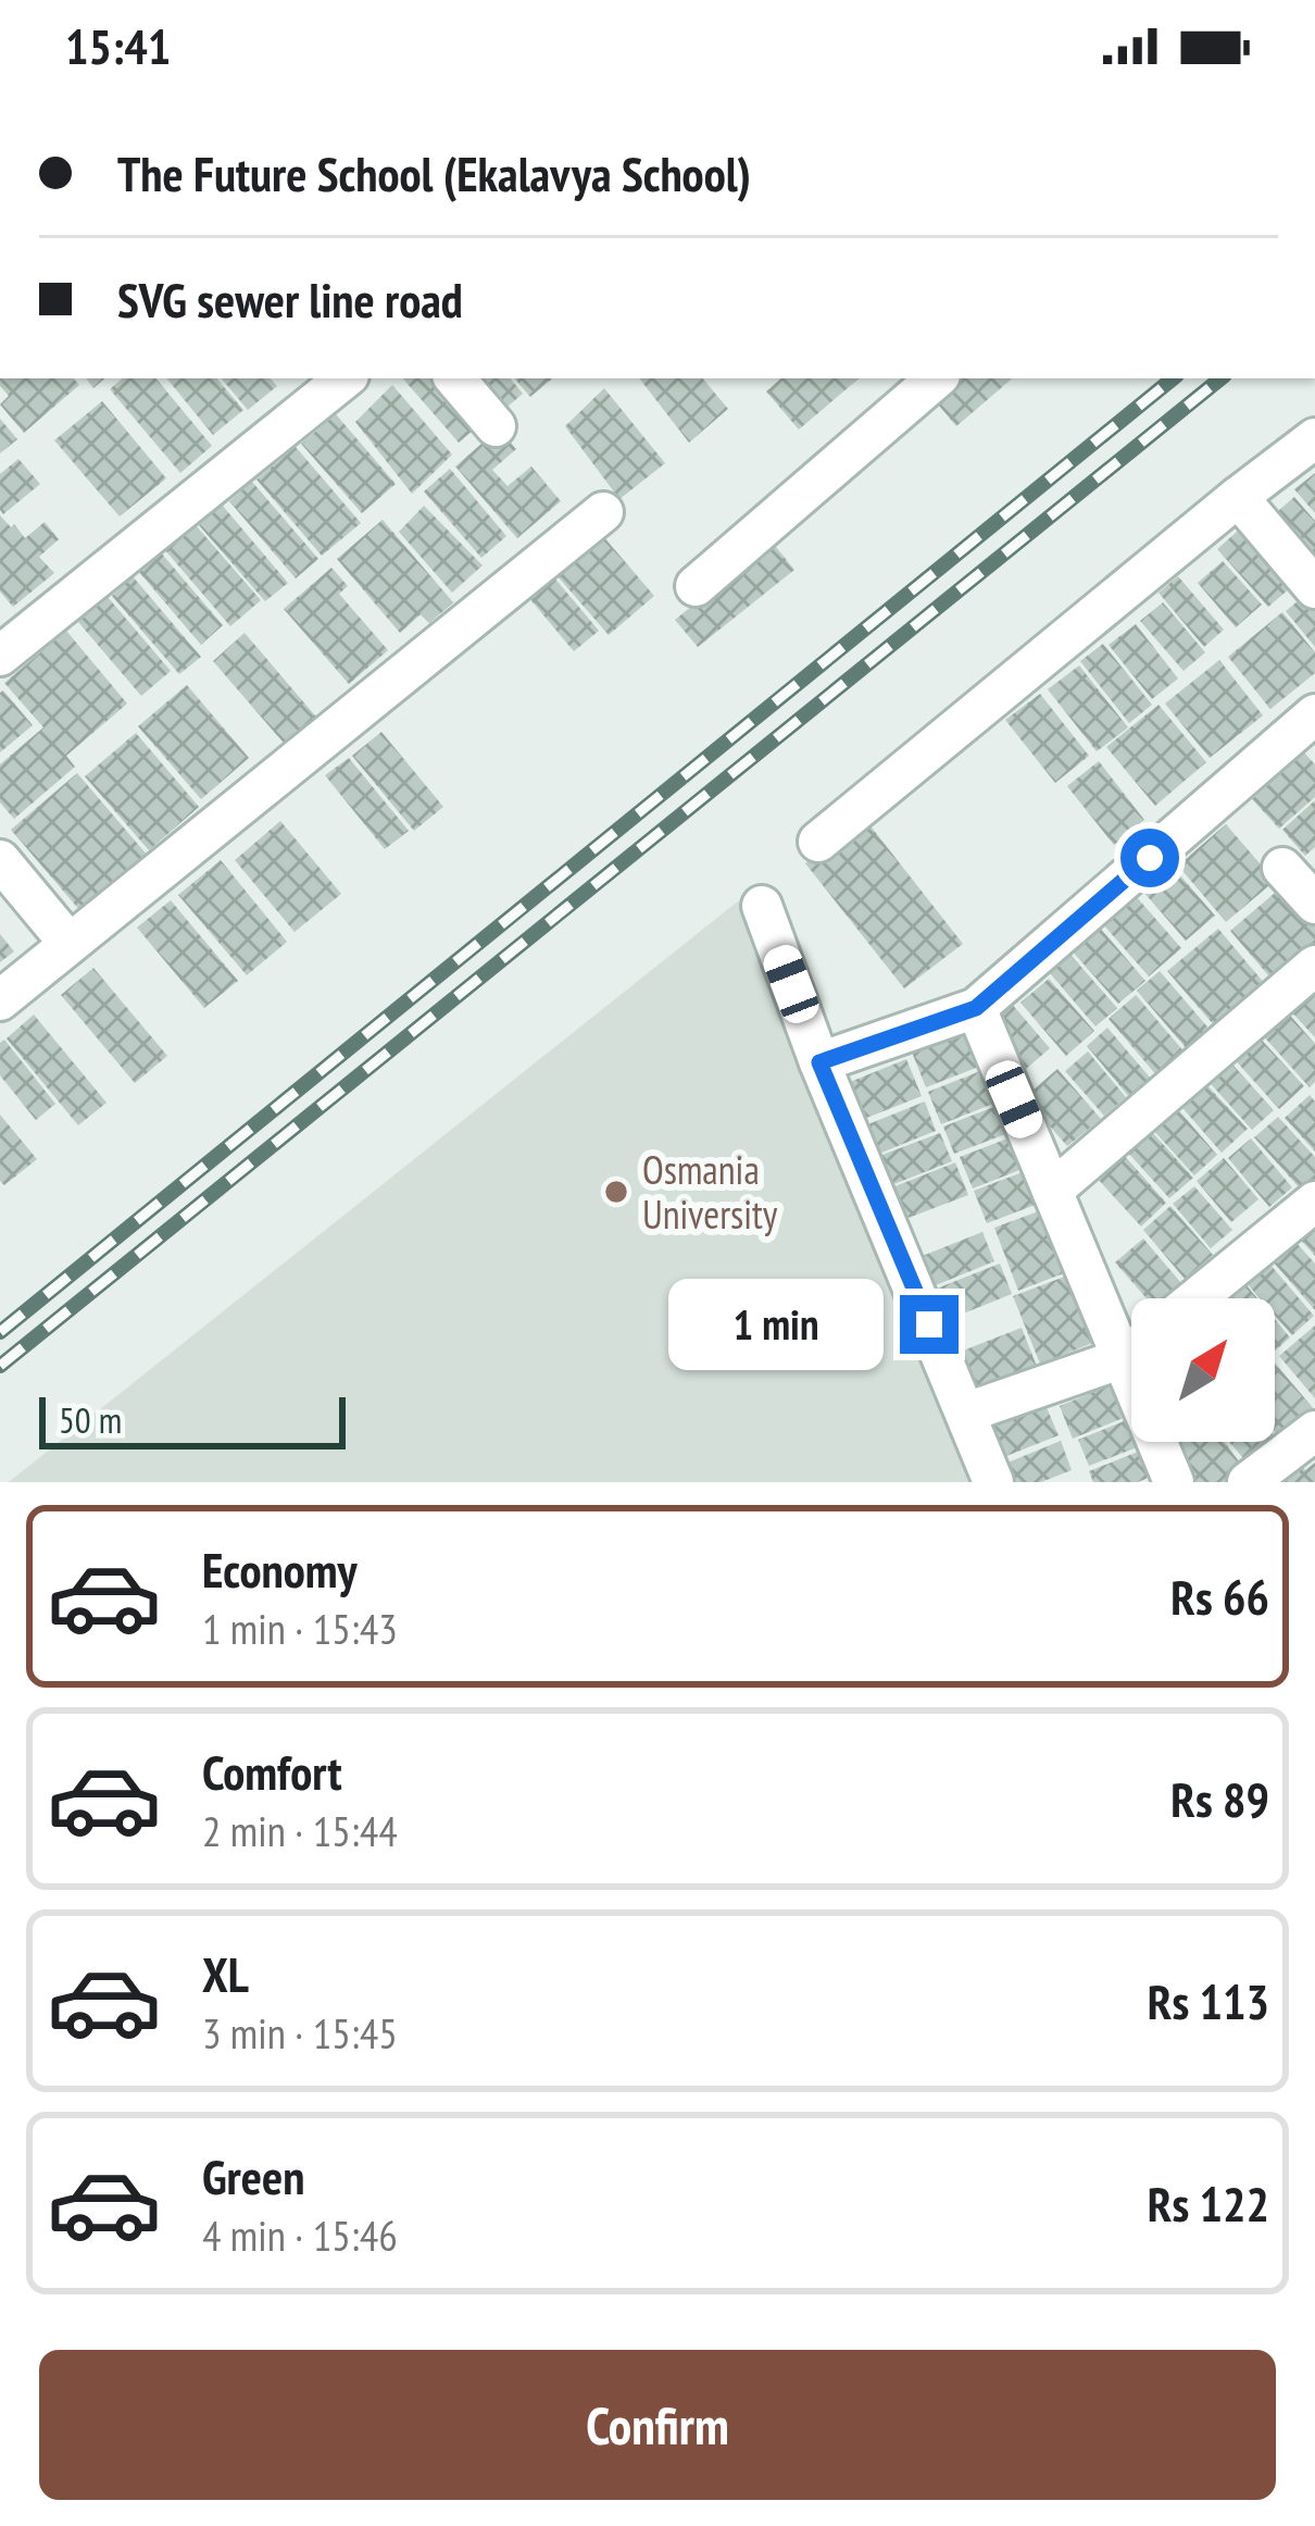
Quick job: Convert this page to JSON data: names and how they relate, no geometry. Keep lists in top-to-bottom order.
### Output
{
  "places": ["Osmania University"],
  "scale_bar": "50 m",
  "north": "top right",
  "page": {
    "status": "15:41",
    "banner": ["The Future School (Ekalavya School)", "SVG sewer line road"],
    "bubble": "1 min",
    "scale": "50 m",
    "list": [
      {
        "name": "Economy",
        "note": "1 min · 15:43",
        "value": "Rs 66"
      },
      {
        "name": "Comfort",
        "note": "2 min · 15:44",
        "value": "Rs 89"
      },
      {
        "name": "XL",
        "note": "3 min · 15:45",
        "value": "Rs 113"
      },
      {
        "name": "Green",
        "note": "4 min · 15:46",
        "value": "Rs 122"
      }
    ],
    "buttons": "Confirm"
  }
}
